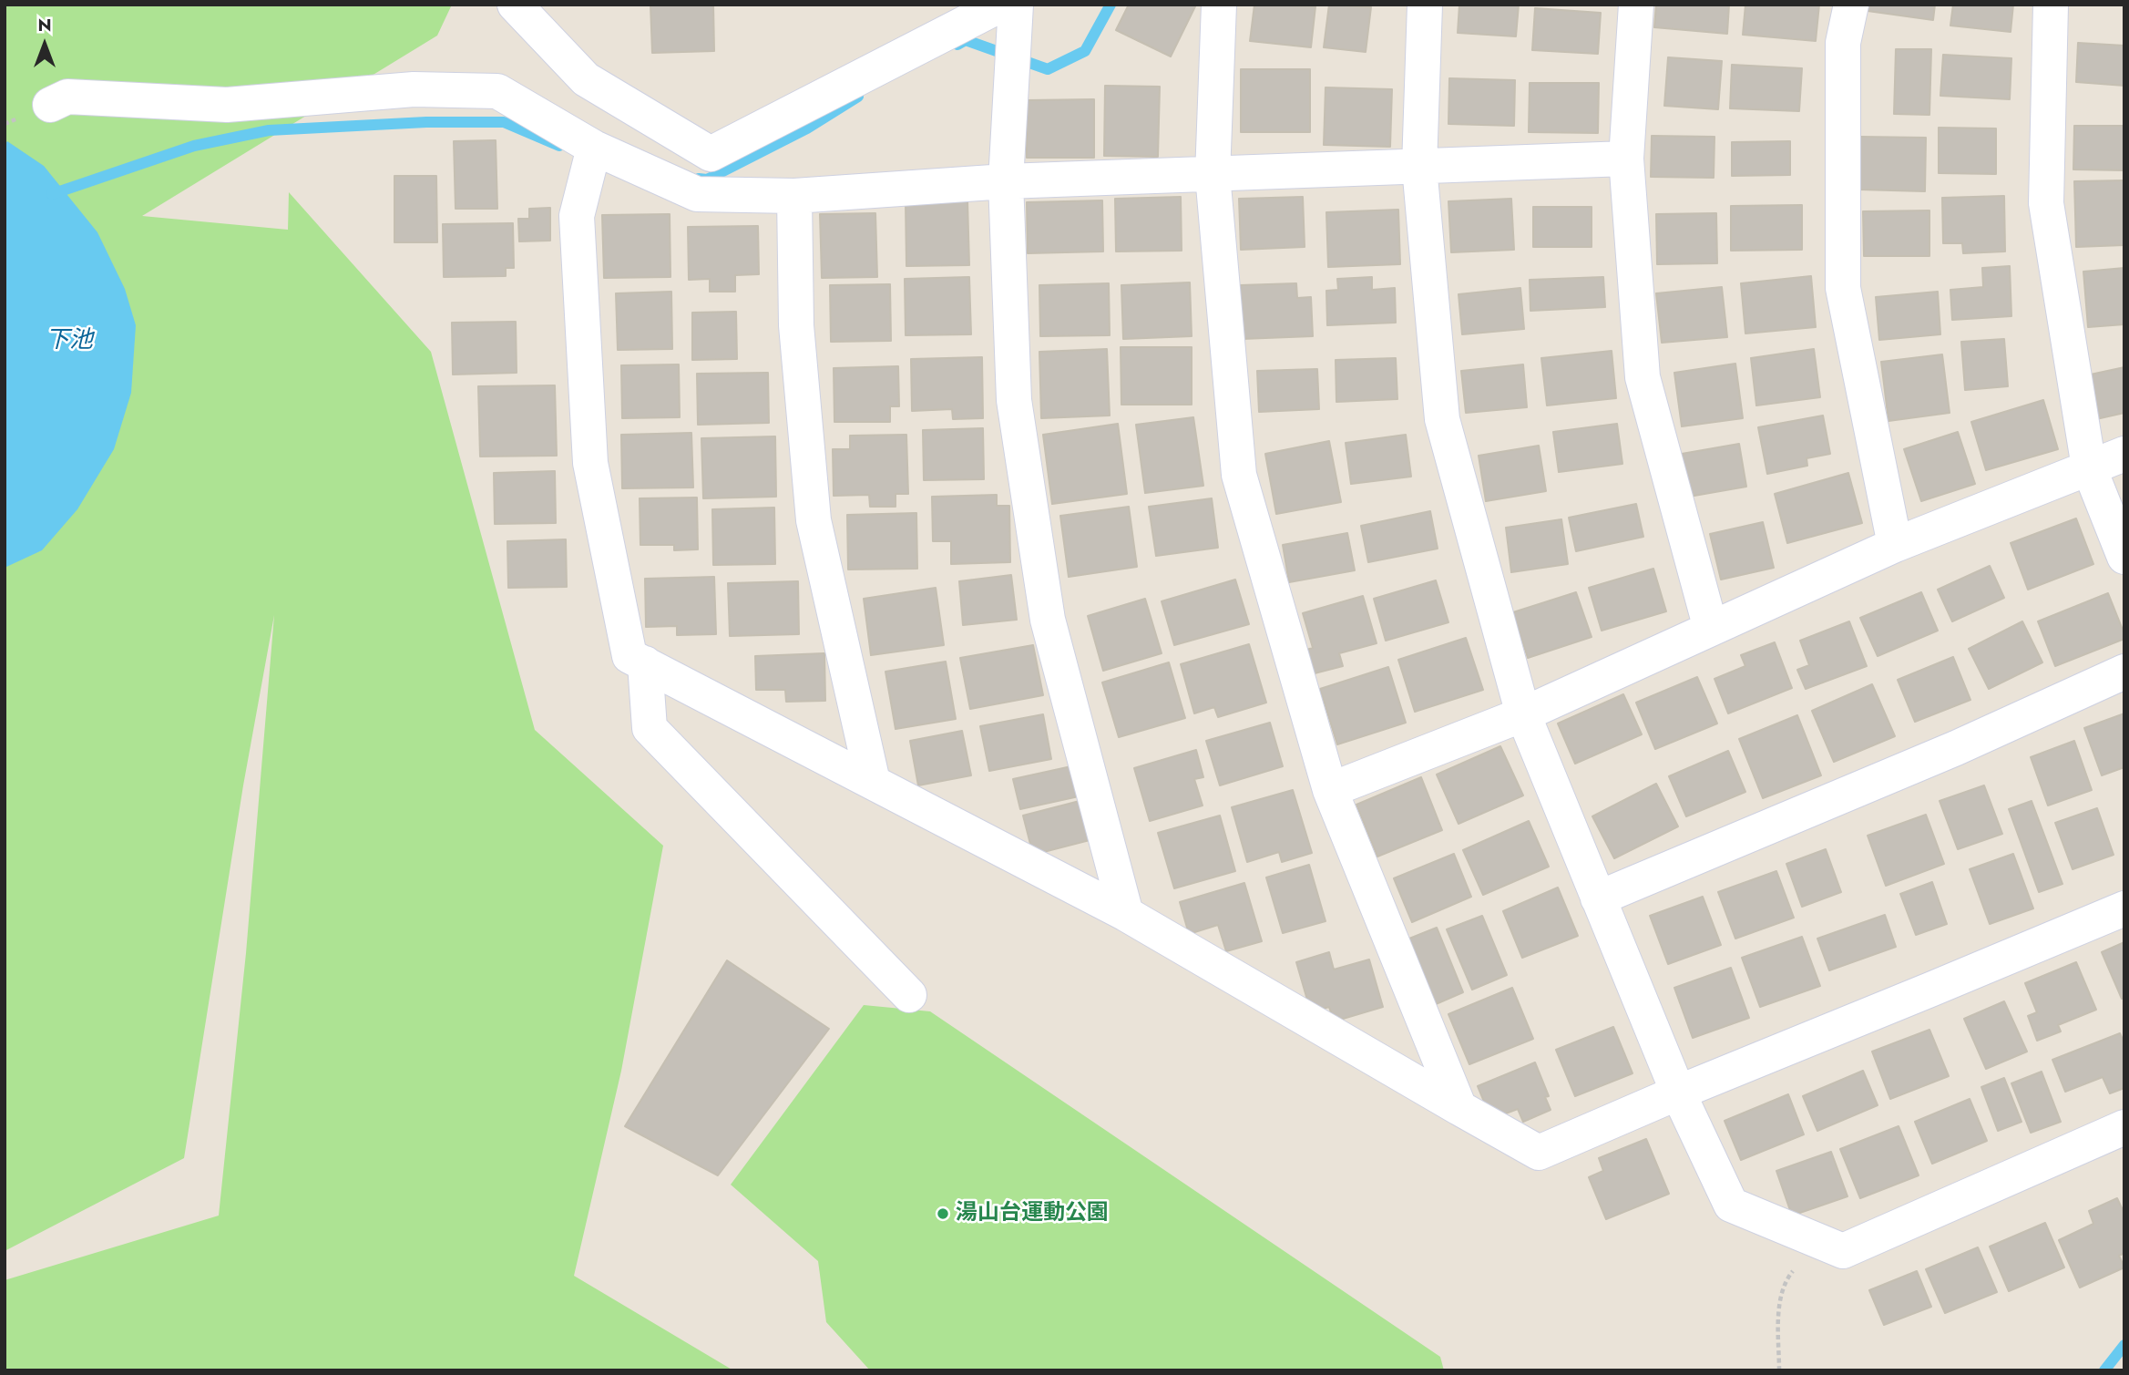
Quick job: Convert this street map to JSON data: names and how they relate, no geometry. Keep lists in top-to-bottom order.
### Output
{
  "water": ["下池"],
  "places": ["湯山台運動公園"],
  "north": "top"
}
